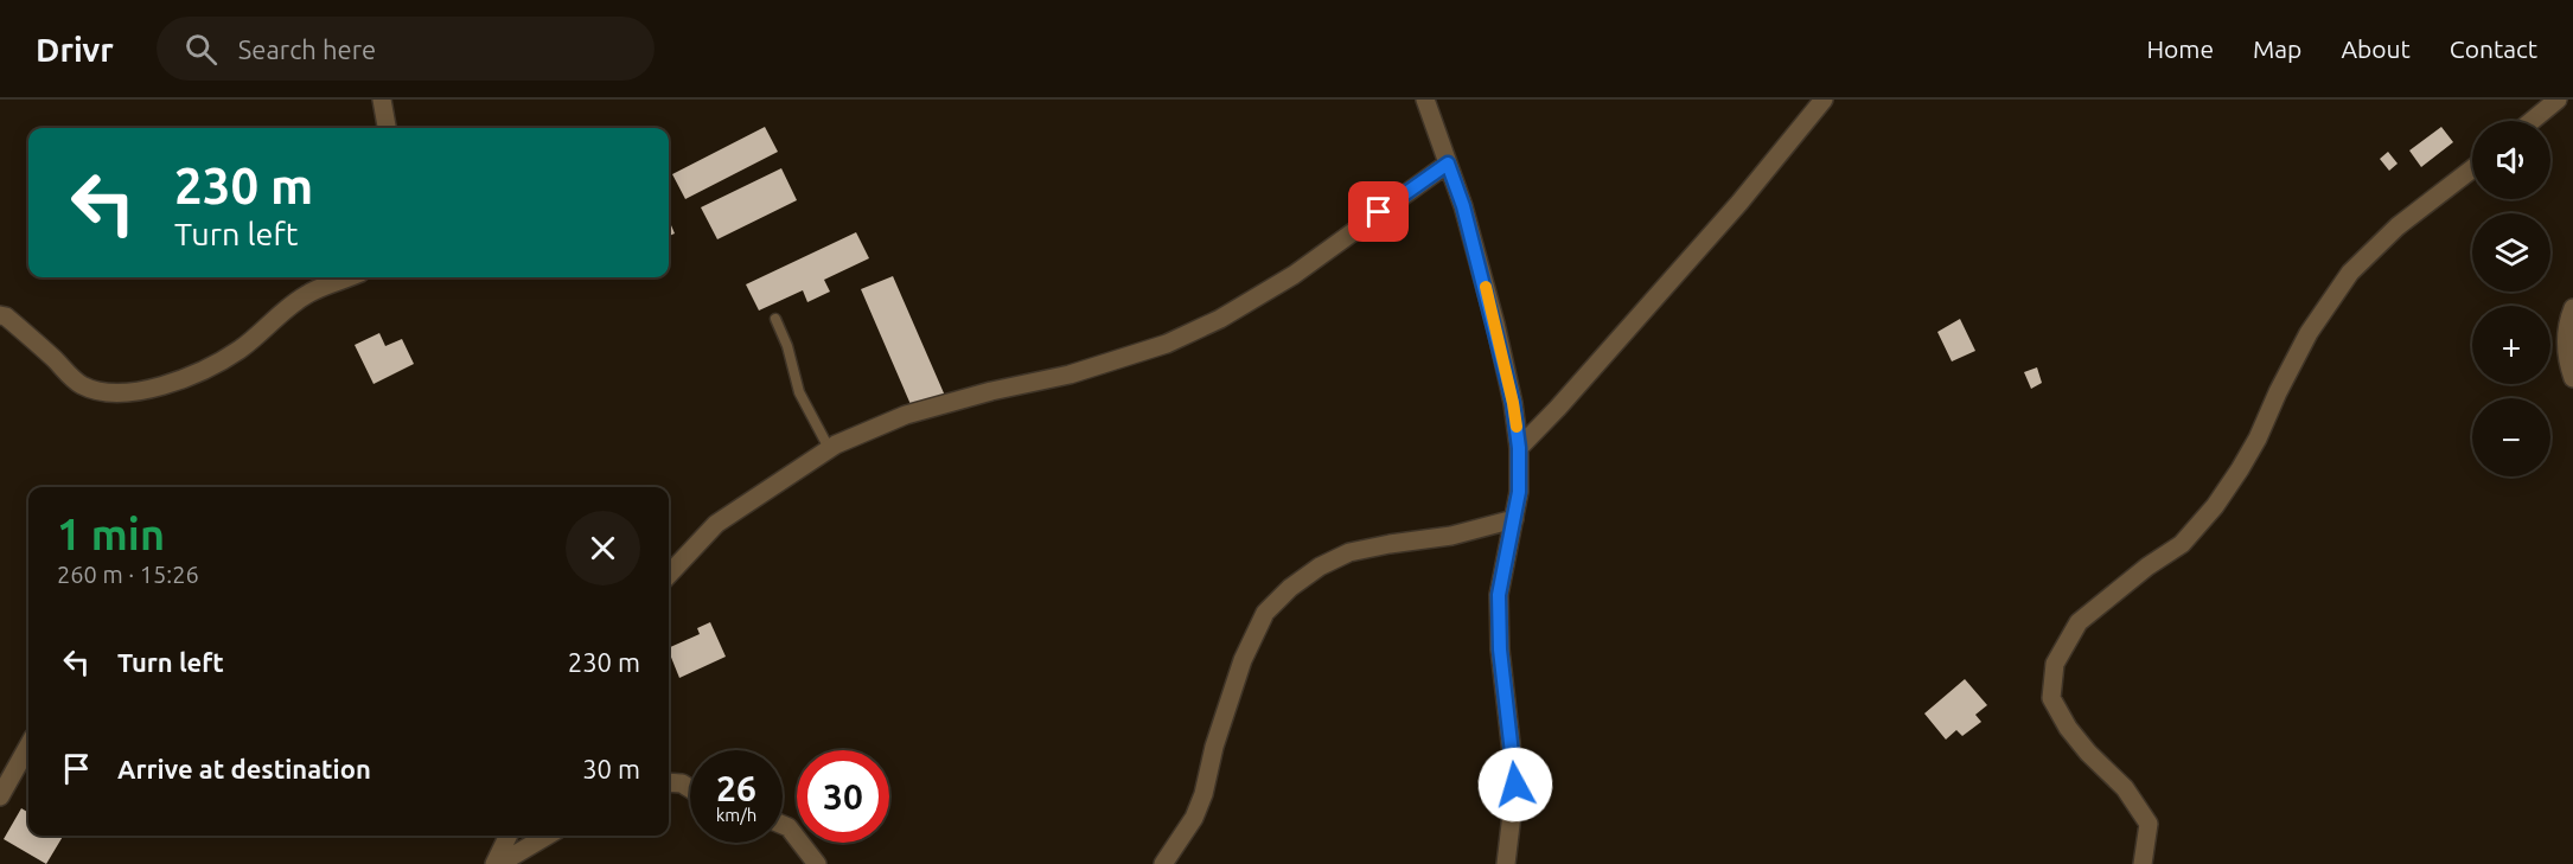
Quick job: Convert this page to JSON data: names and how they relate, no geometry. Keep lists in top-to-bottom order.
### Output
{
  "page": {
    "header": "Drivr",
    "search": "Search here",
    "nav": [
      "Home",
      "Map",
      "About",
      "Contact"
    ],
    "map_buttons": ["+", "−"],
    "turn": ["230 m", "Turn left"],
    "heading": ["1 min", "260 m · 15:26"],
    "list": [
      {
        "name": "Turn left",
        "value": "230 m"
      },
      {
        "name": "Arrive at destination",
        "value": "30 m"
      }
    ],
    "speed": "26 km/h",
    "limit": "30"
  }
}
